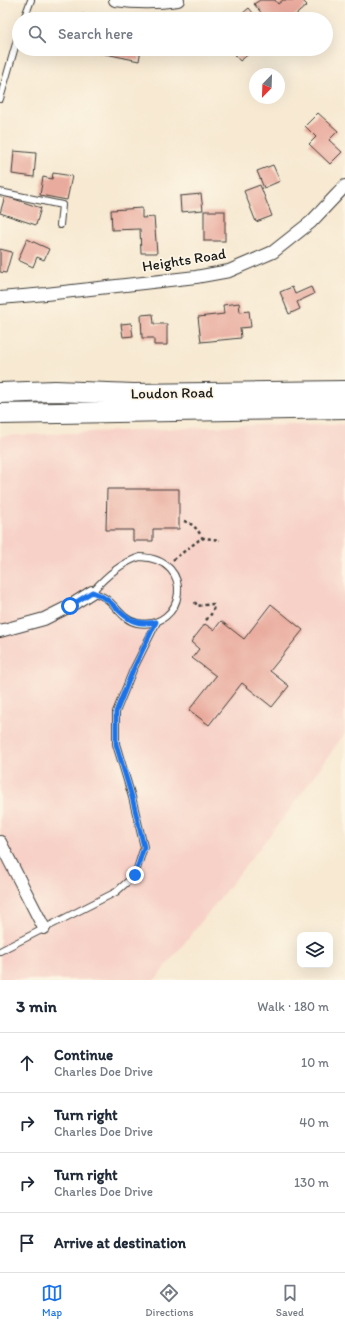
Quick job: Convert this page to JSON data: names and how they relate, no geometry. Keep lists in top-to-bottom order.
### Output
{
  "streets": {
    "main road": ["Loudon Road"],
    "street": ["Heights Road"]
  },
  "north": "bottom left",
  "page": {
    "search": "Search here",
    "heading": ["3 min", "Walk · 180 m"],
    "list": [
      ["Continue", "Charles Doe Drive", "10 m"],
      ["Turn right", "Charles Doe Drive", "40 m"],
      ["Turn right", "Charles Doe Drive", "130 m"],
      "Arrive at destination"
    ],
    "nav": ["Map", "Directions", "Saved"]
  }
}
